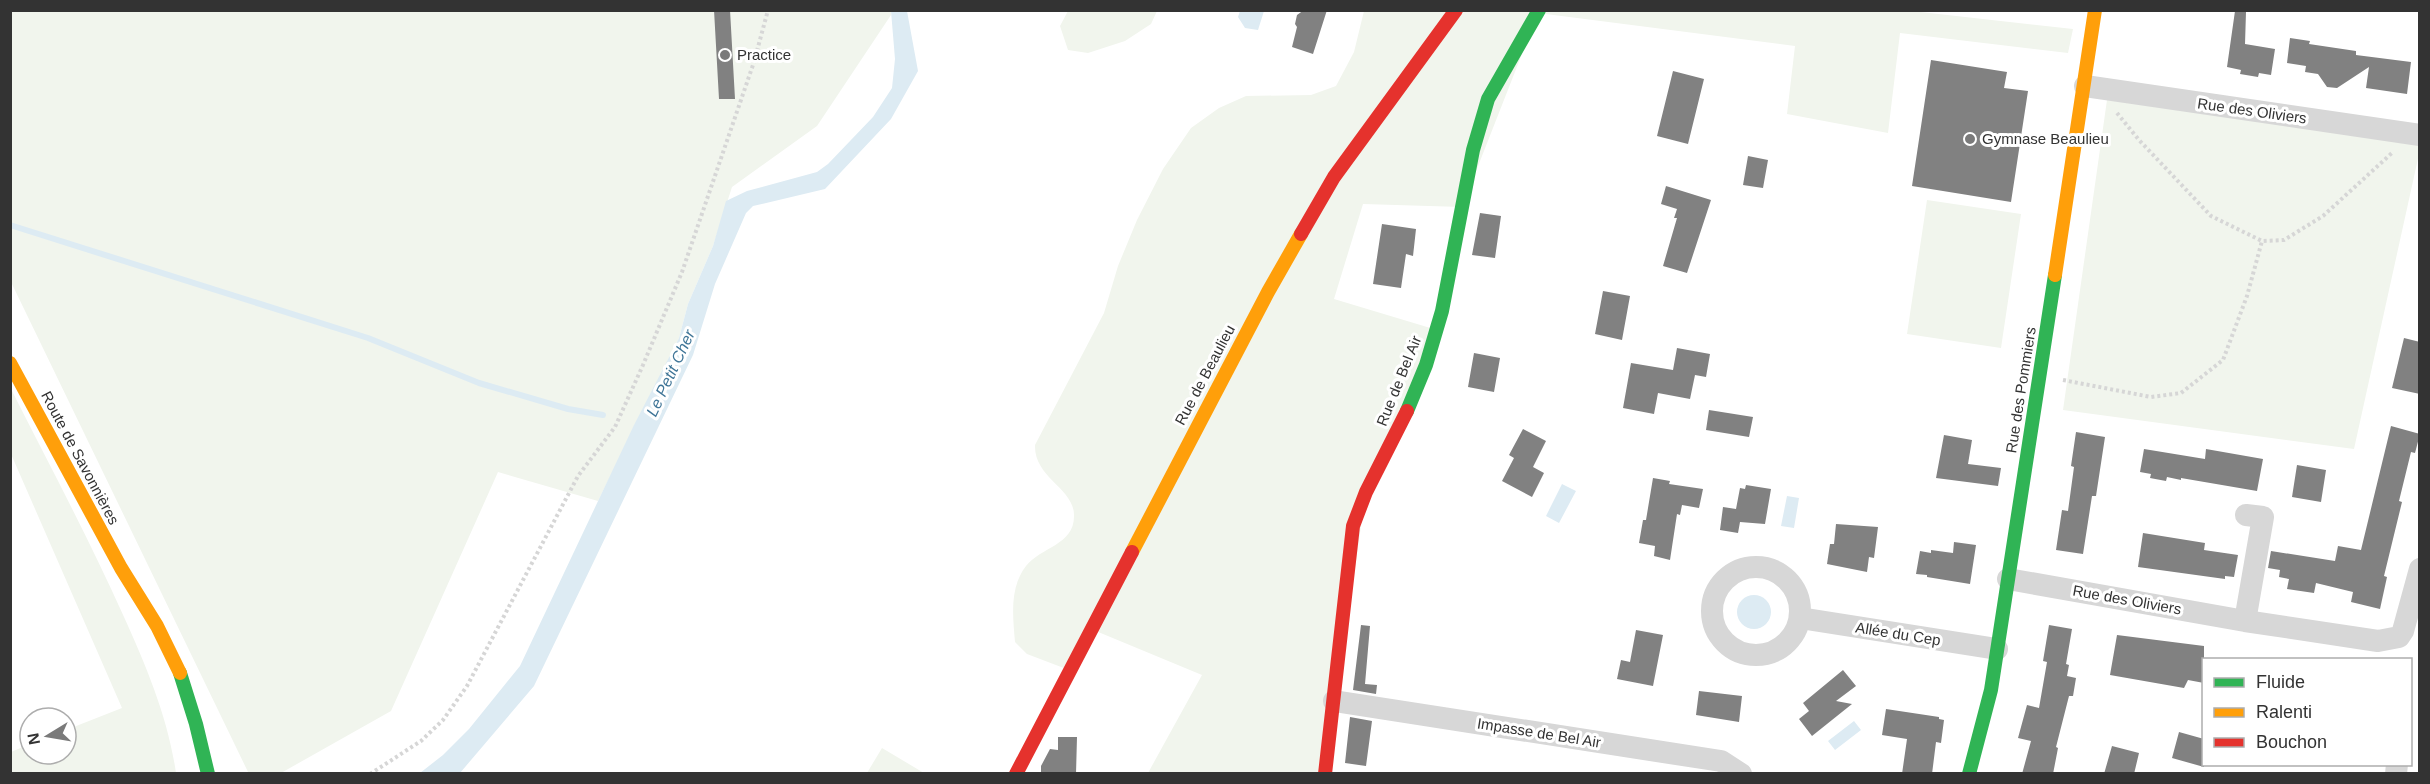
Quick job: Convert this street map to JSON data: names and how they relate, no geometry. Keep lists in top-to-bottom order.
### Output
{
  "streets": {
    "street": [
      "Rue des Oliviers",
      "Rue de Beaulieu",
      "Rue de Bel Air",
      "Rue des Pommiers",
      "Route de Savonnières",
      "Allée du Cep",
      "Impasse de Bel Air"
    ]
  },
  "crossings": [
    ["Rue des Oliviers", "Rue des Pommiers"],
    ["Rue de Bel Air", "Impasse de Bel Air"],
    ["Rue des Pommiers", "Allée du Cep"]
  ],
  "water": ["Le Petit Cher"],
  "places": ["Practice", "Gymnase Beaulieu"],
  "legend": ["Fluide", "Ralenti", "Bouchon"],
  "north": "left"
}
